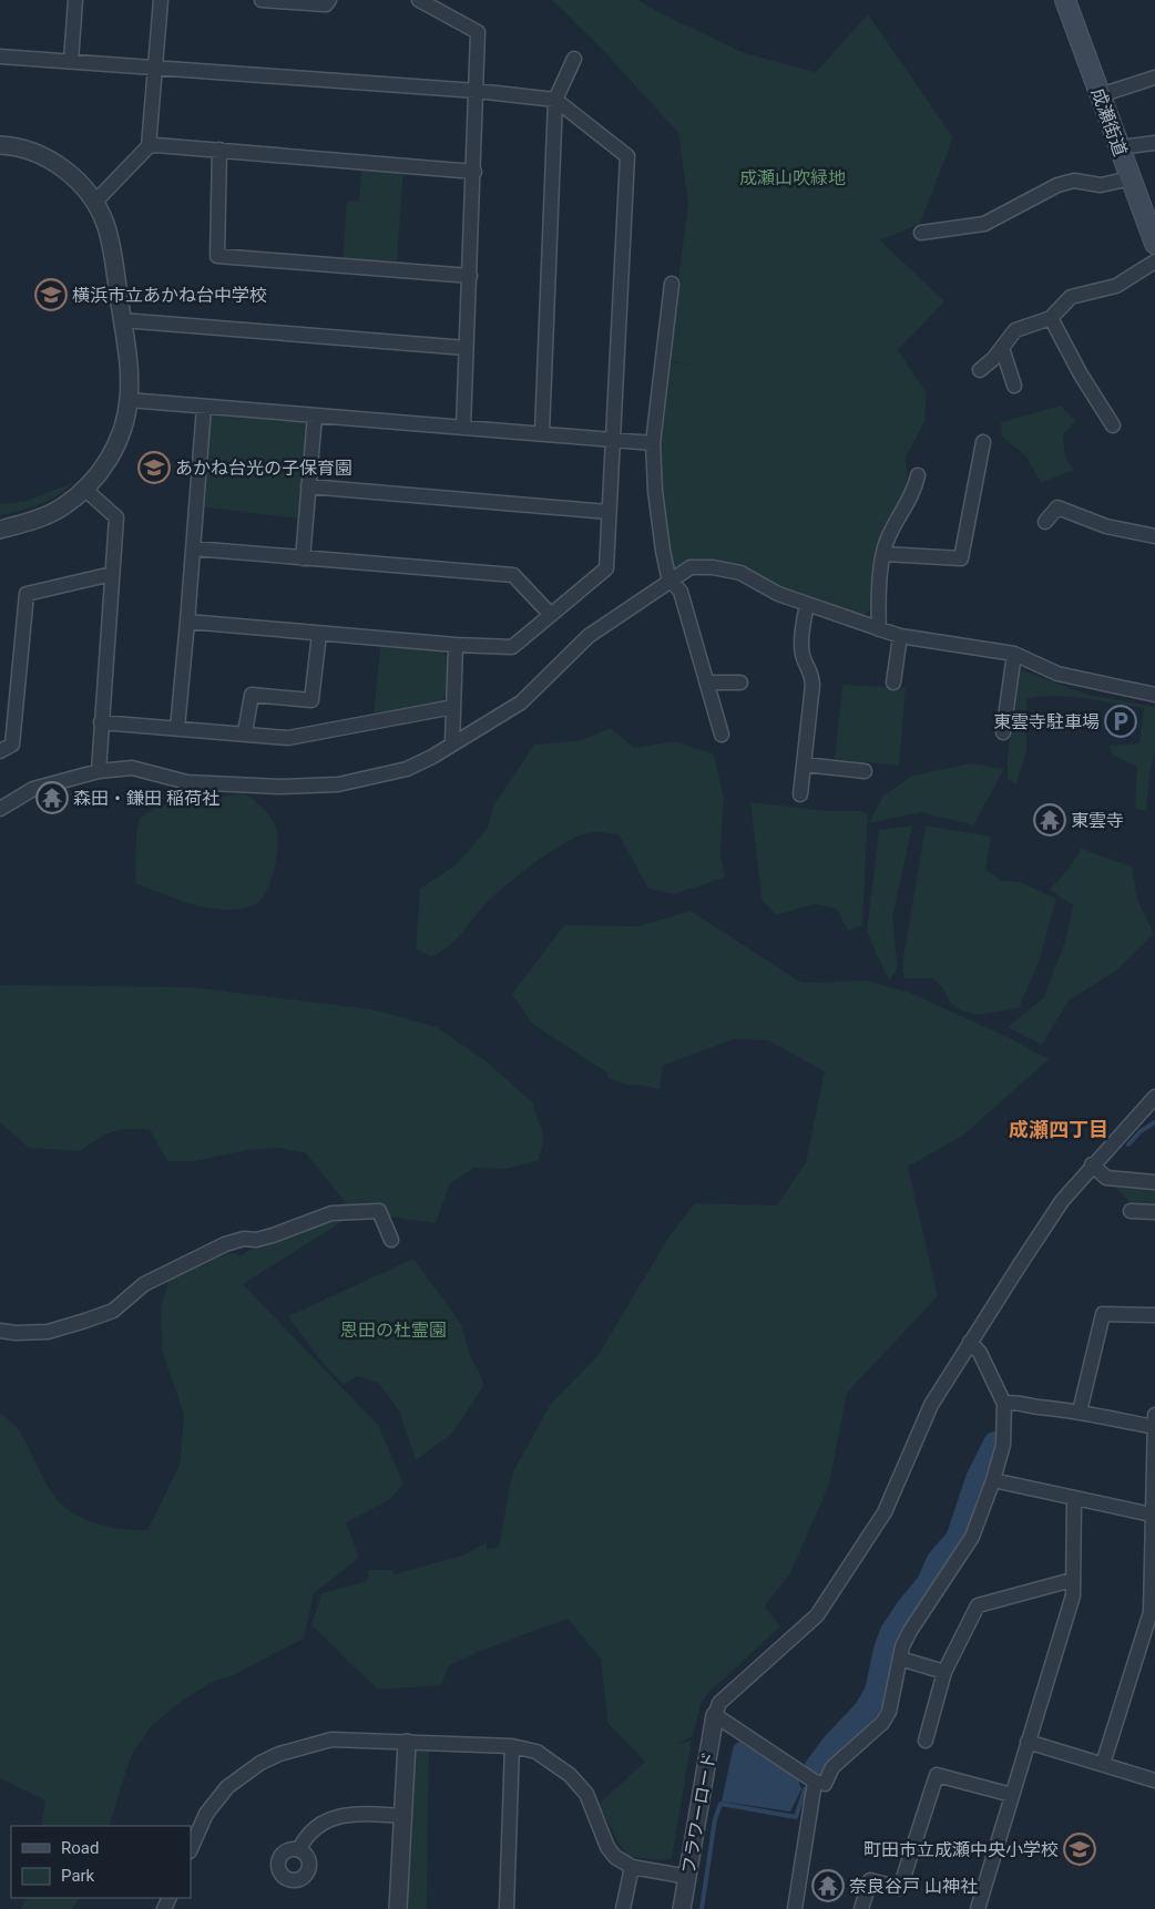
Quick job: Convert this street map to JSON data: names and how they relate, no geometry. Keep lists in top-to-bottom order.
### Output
{
  "streets": {
    "main road": ["成瀬街道"],
    "street": ["フラワーロード"]
  },
  "districts": ["成瀬四丁目"],
  "parks": ["成瀬山吹緑地", "恩田の杜霊園"],
  "places": {
    "school or university": ["横浜市立あかね台中学校", "あかね台光の子保育園", "町田市立成瀬中央小学校"],
    "parking": ["東雲寺駐車場"],
    "temple": ["森田・鎌田 稲荷社", "東雲寺", "奈良谷戸 山神社"]
  },
  "legend": ["Road", "Park"]
}
